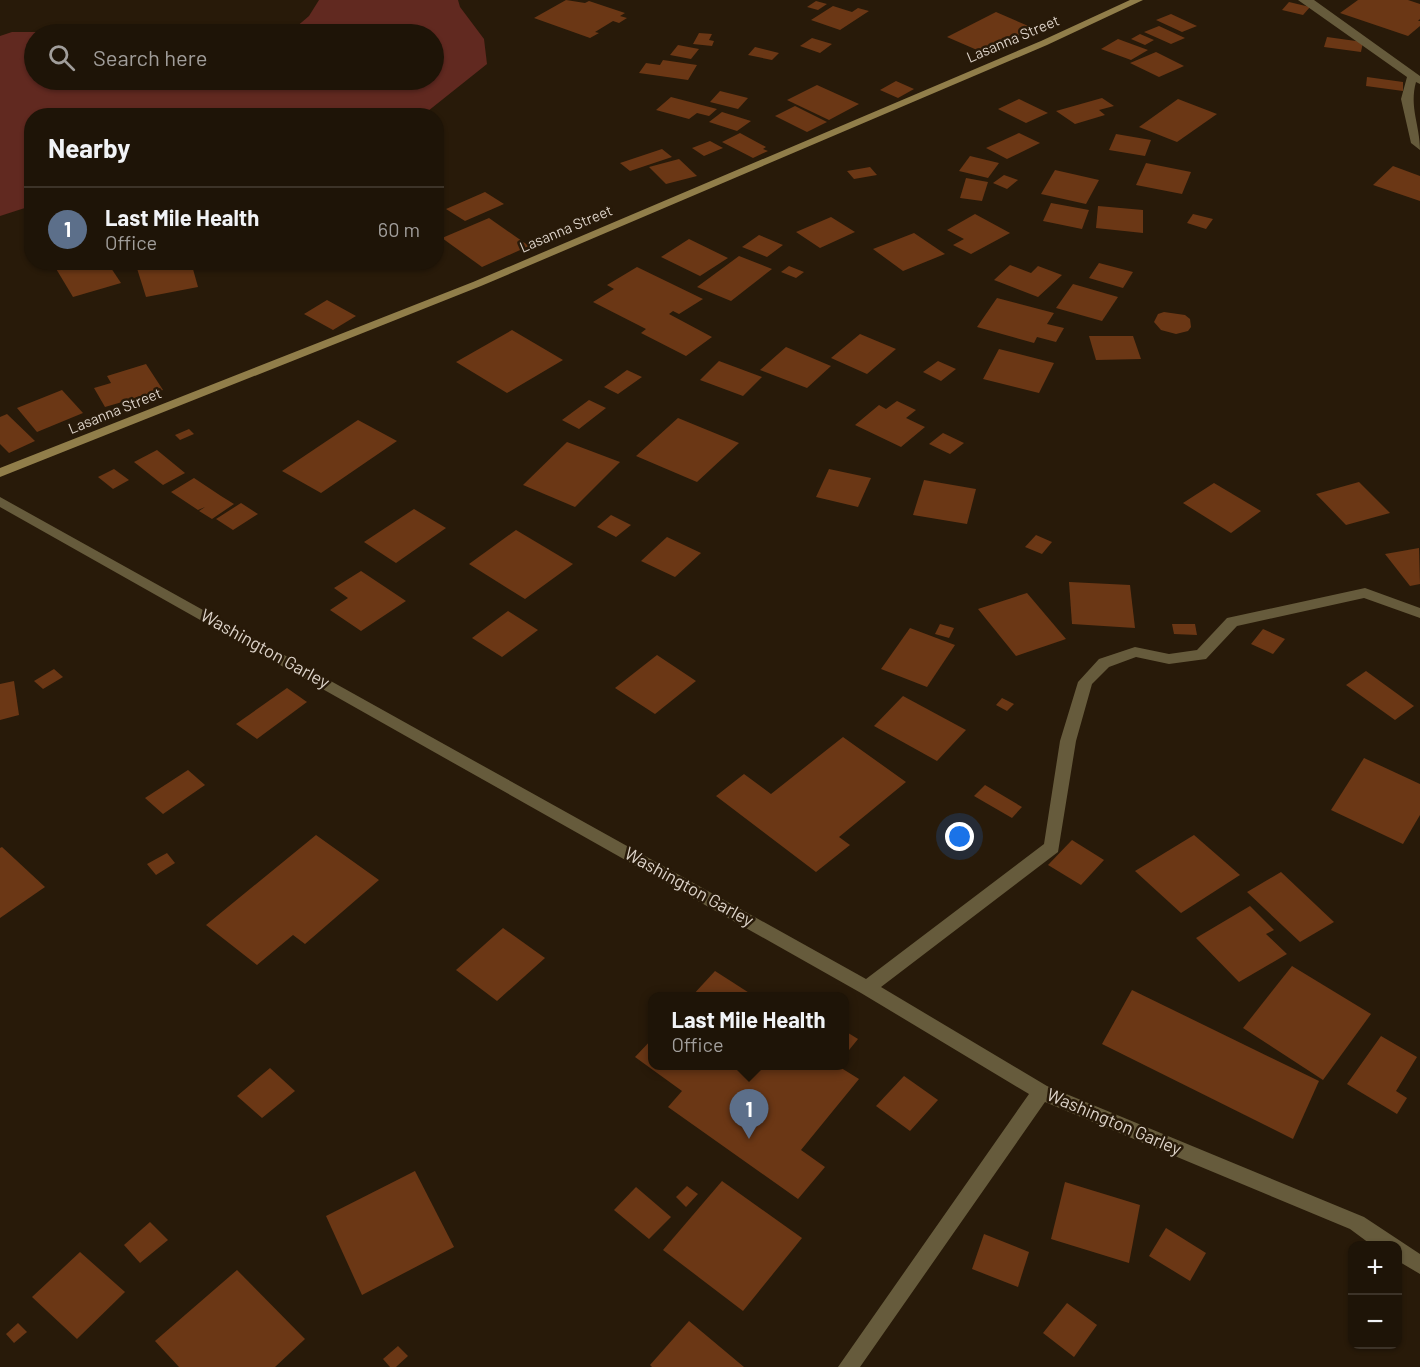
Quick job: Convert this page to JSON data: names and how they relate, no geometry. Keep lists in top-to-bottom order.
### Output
{
  "streets": {
    "street": ["Lasanna Street", "Washington Garley"]
  },
  "page": {
    "search": "Search here",
    "heading": "Nearby",
    "list": [
      {
        "mark": "1",
        "name": "Last Mile Health",
        "note": "Office",
        "value": "60 m"
      }
    ],
    "popup": ["Last Mile Health", "Office"],
    "pins": "1",
    "map_buttons": ["+", "−"]
  }
}
